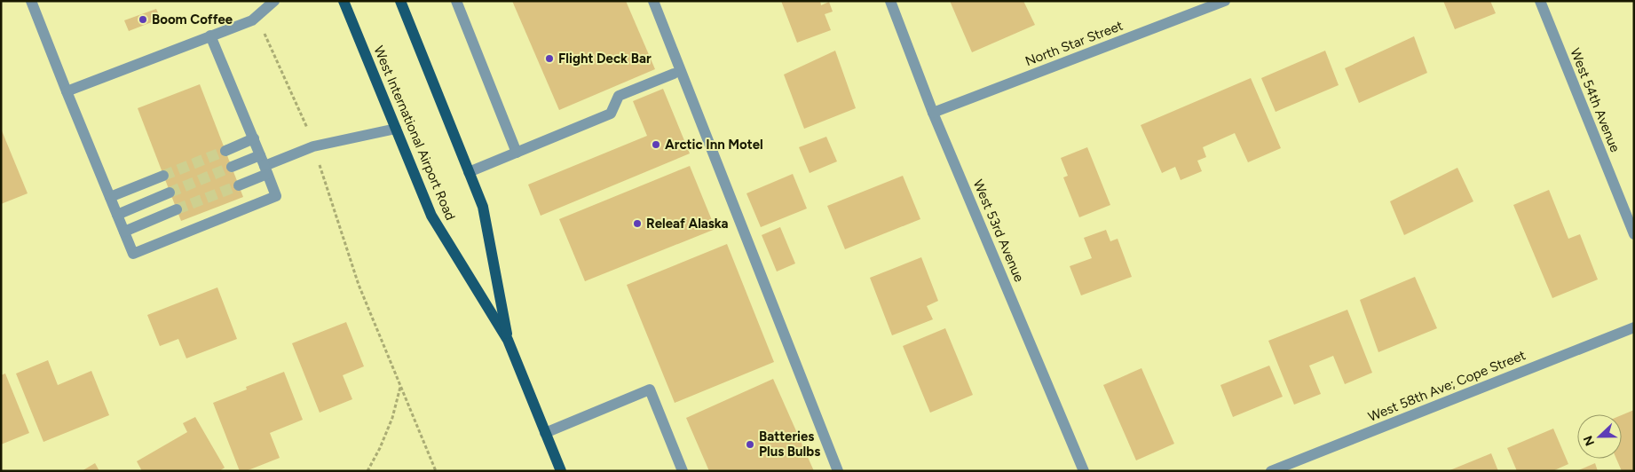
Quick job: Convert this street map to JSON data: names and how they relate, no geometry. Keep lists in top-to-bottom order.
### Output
{
  "streets": {
    "main road": ["West International Airport Road"],
    "street": [
      "North Star Street",
      "West 54th Avenue",
      "West 53rd Avenue",
      "West 58th Ave; Cope Street"
    ]
  },
  "crossings": [
    ["North Star Street", "West 53rd Avenue"]
  ],
  "places": [
    "Boom Coffee",
    "Flight Deck Bar",
    "Arctic Inn Motel",
    "Releaf Alaska",
    "Batteries Plus Bulbs"
  ],
  "north": "left"
}
